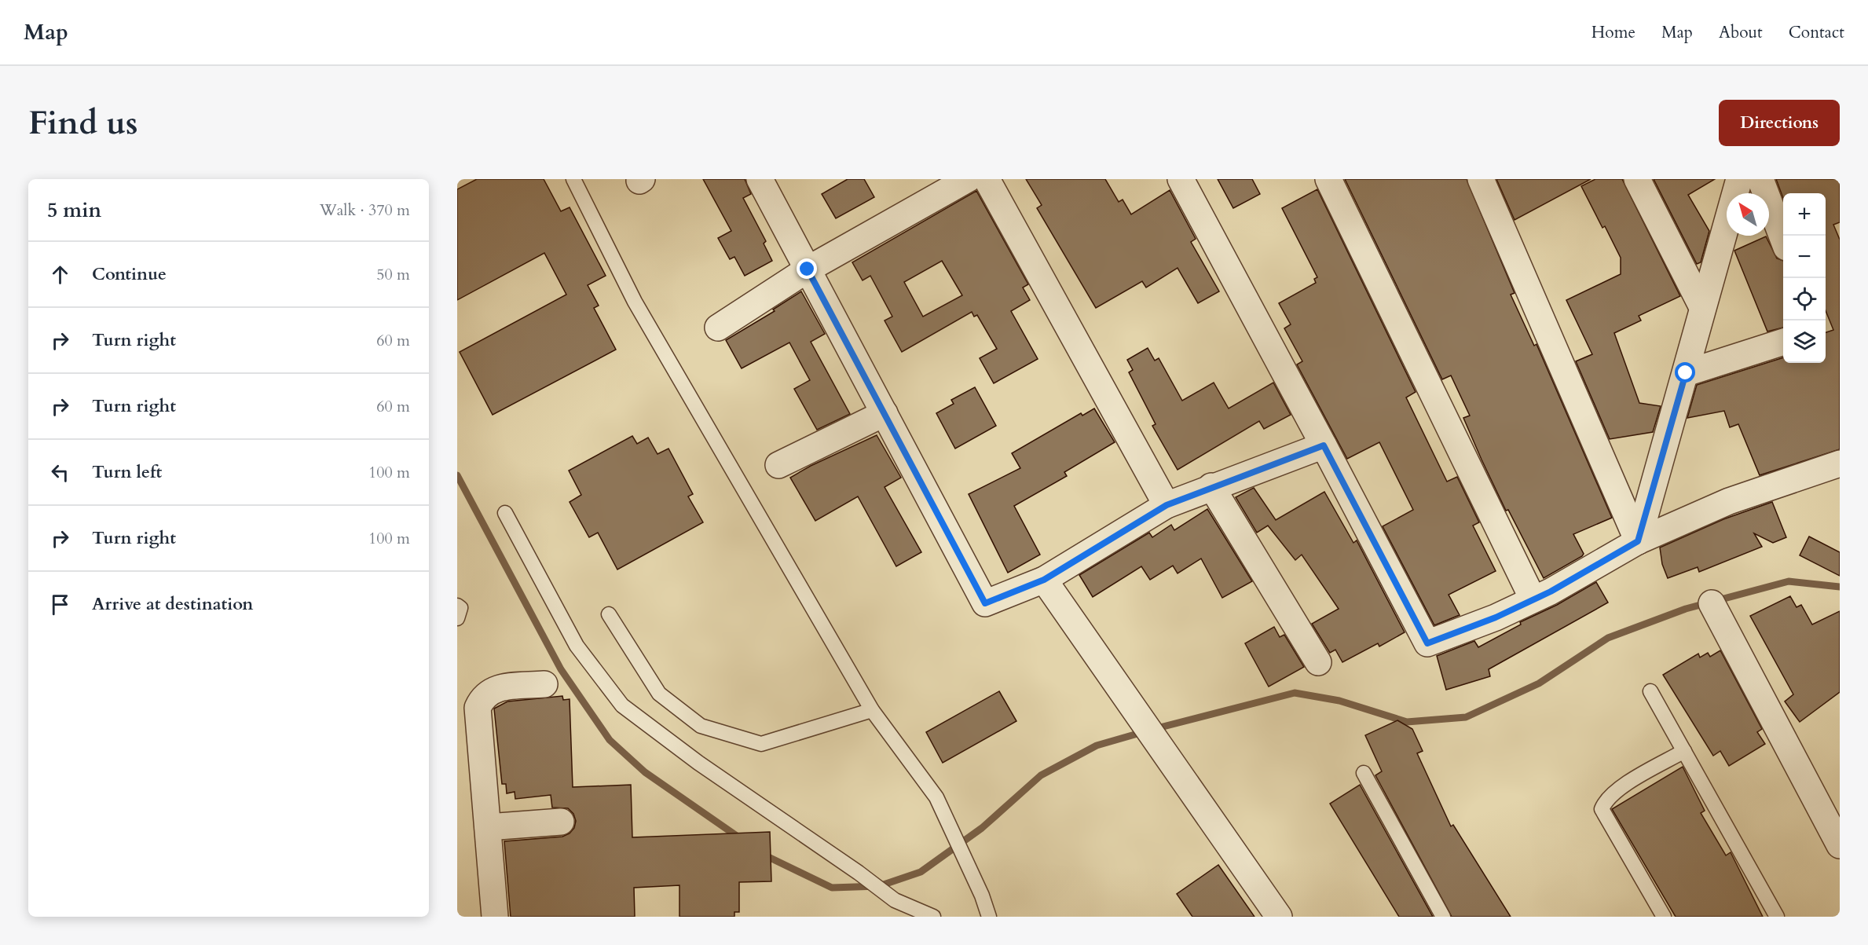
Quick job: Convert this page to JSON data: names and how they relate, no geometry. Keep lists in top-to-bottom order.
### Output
{
  "north": "top left",
  "page": {
    "header": "Map",
    "nav": [
      "Home",
      "Map",
      "About",
      "Contact"
    ],
    "buttons": "Directions",
    "title": "Find us",
    "heading": ["5 min", "Walk · 370 m"],
    "map_buttons": ["+", "−"],
    "list": [
      ["Continue", "50 m"],
      ["Turn right", "60 m"],
      ["Turn right", "60 m"],
      ["Turn left", "100 m"],
      ["Turn right", "100 m"],
      "Arrive at destination"
    ]
  }
}
